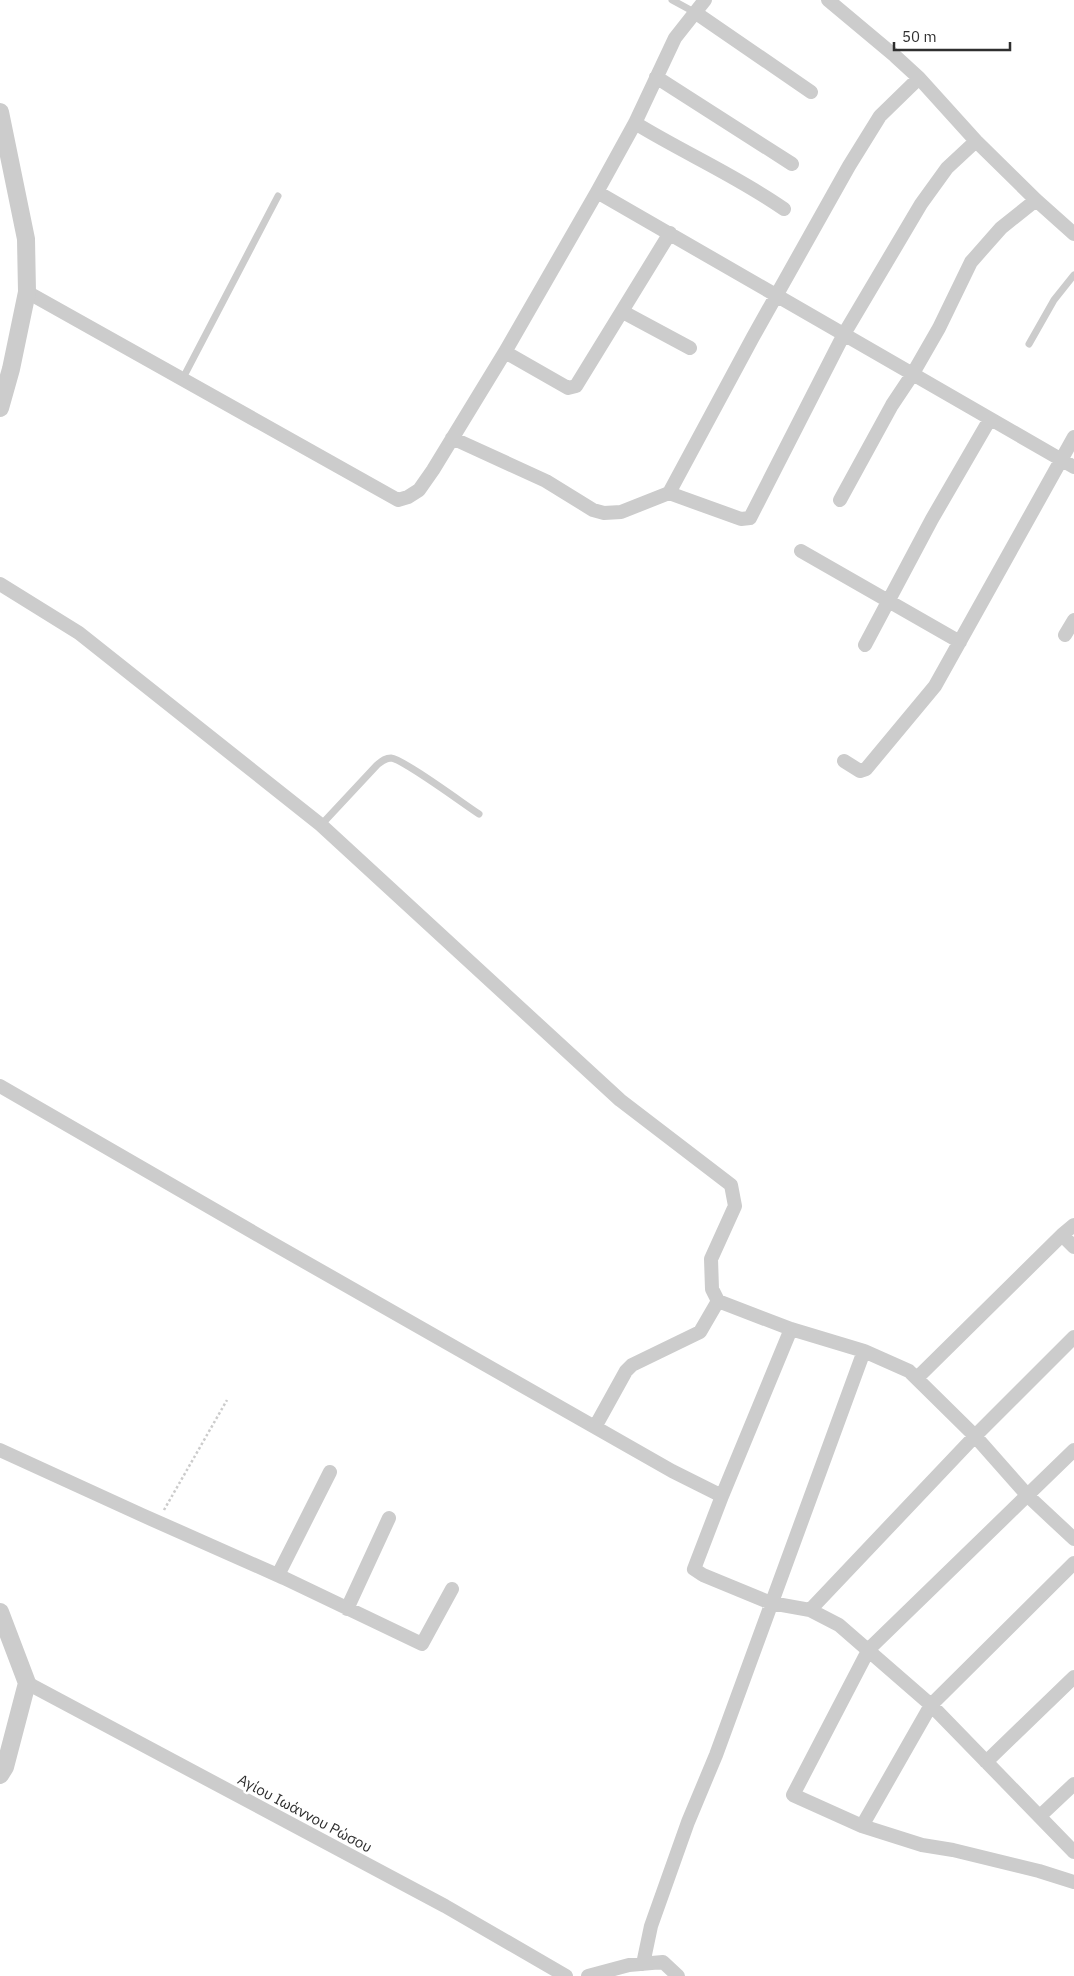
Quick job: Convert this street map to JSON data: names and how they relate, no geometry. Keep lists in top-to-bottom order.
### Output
{
  "streets": {
    "street": ["Αγίου Ιωάννου Ρώσου"]
  },
  "scale_bar": "50 m"
}
